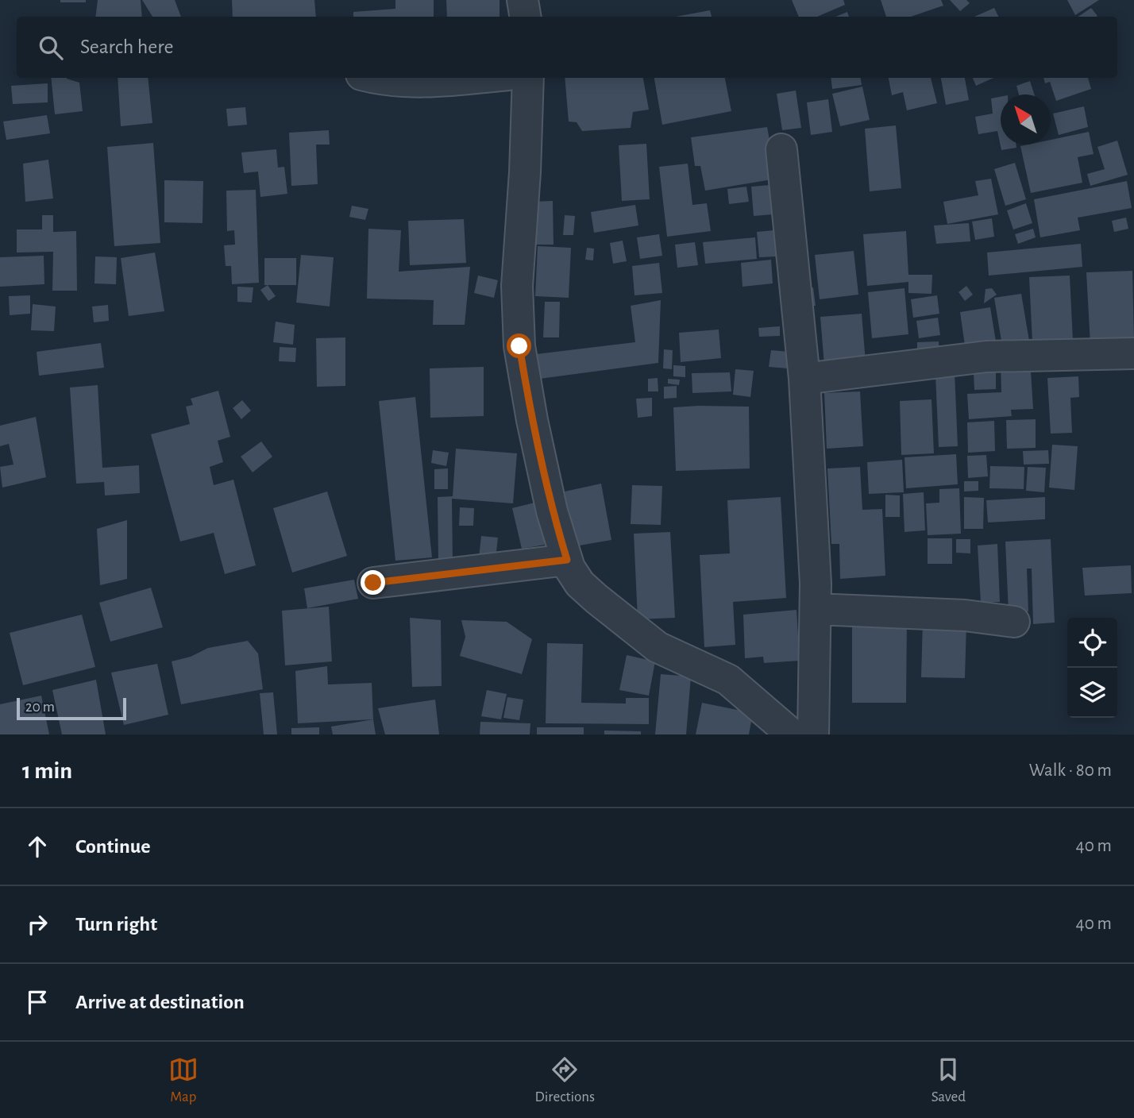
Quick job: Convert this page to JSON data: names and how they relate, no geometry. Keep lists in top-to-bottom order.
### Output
{
  "scale_bar": "20 m",
  "north": "top left",
  "page": {
    "search": "Search here",
    "scale": "20 m",
    "heading": ["1 min", "Walk · 80 m"],
    "list": [
      ["Continue", "40 m"],
      ["Turn right", "40 m"],
      "Arrive at destination"
    ],
    "nav": ["Map", "Directions", "Saved"]
  }
}
